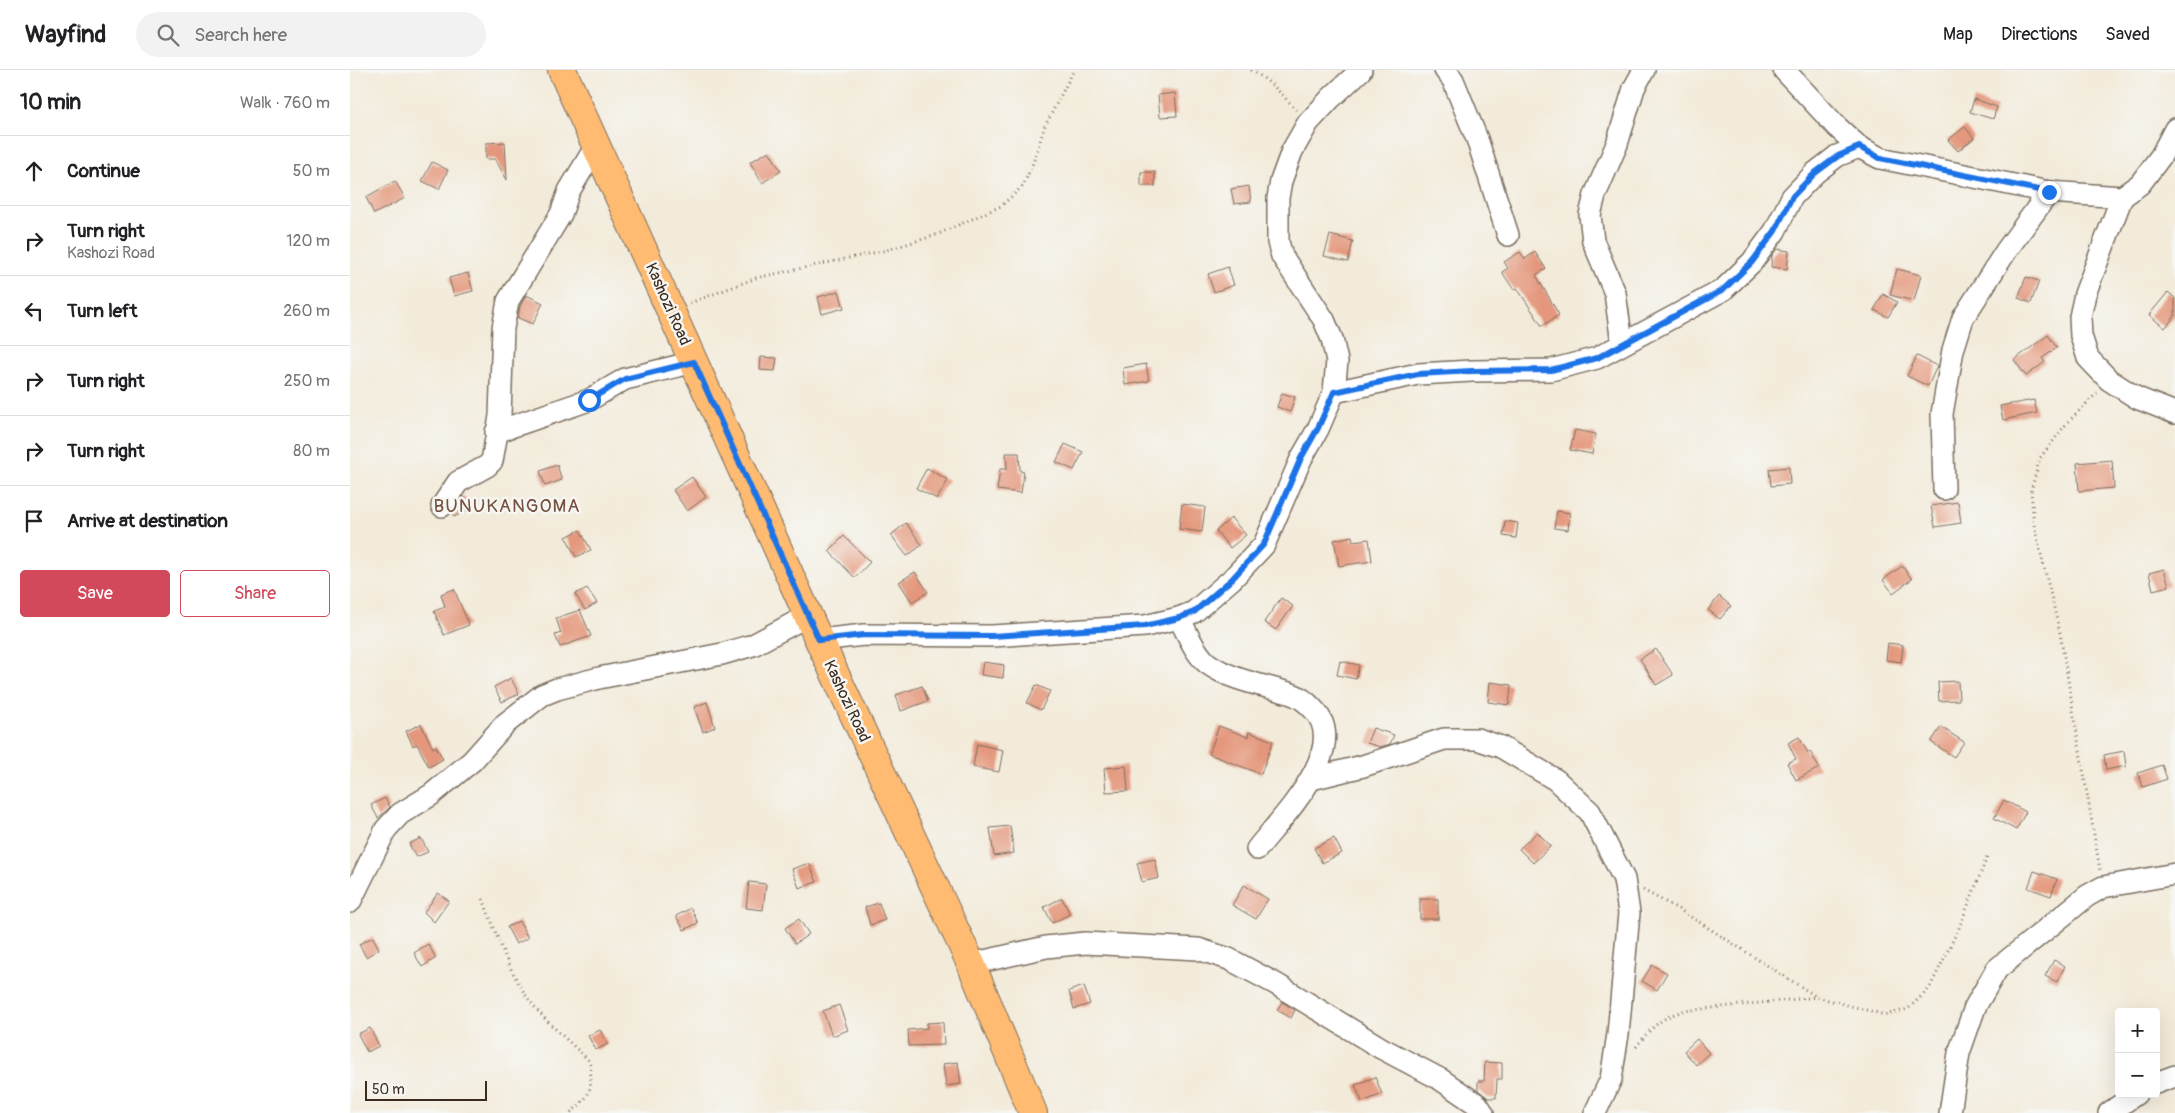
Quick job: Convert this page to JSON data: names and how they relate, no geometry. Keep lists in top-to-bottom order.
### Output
{
  "streets": {
    "main road": ["Kashozi Road"]
  },
  "districts": ["BUNUKANGOMA"],
  "scale_bar": "50 m",
  "page": {
    "header": "Wayfind",
    "search": "Search here",
    "nav": ["Map", "Directions", "Saved"],
    "heading": ["10 min", "Walk · 760 m"],
    "list": [
      ["Continue", "50 m"],
      ["Turn right", "Kashozi Road", "120 m"],
      ["Turn left", "260 m"],
      ["Turn right", "250 m"],
      ["Turn right", "80 m"],
      "Arrive at destination"
    ],
    "buttons": ["Save", "Share"],
    "map_buttons": ["+", "−"],
    "scale": "50 m"
  }
}
